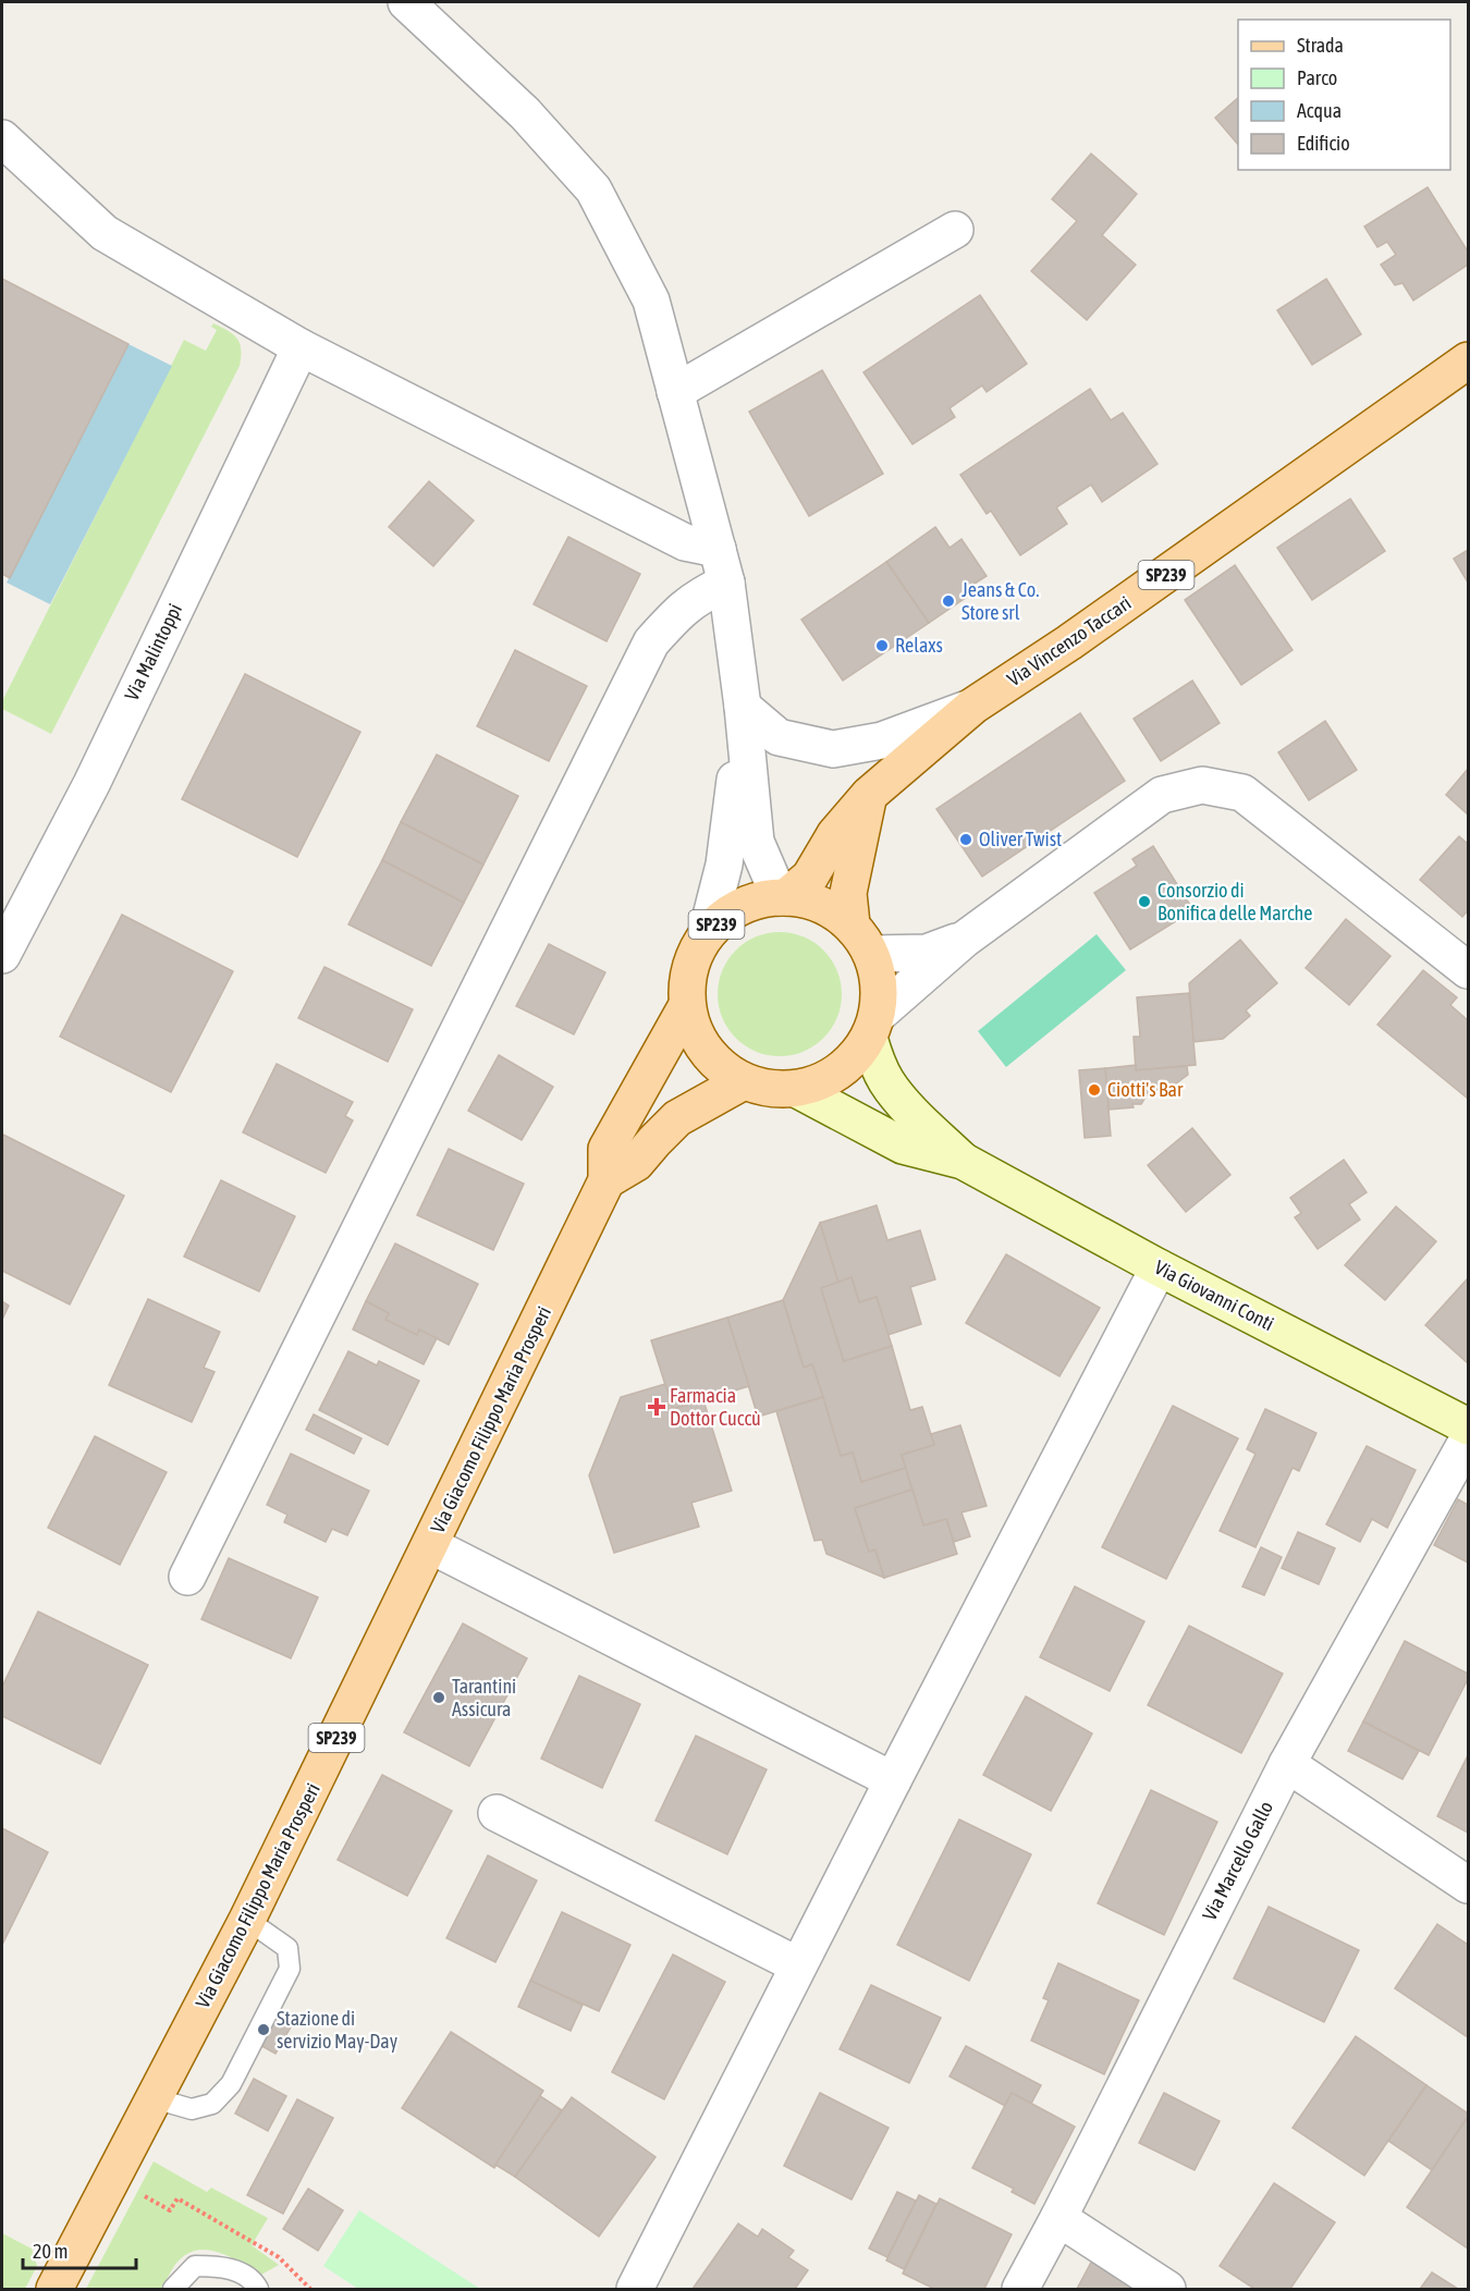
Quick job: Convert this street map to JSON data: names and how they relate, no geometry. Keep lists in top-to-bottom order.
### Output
{
  "streets": {
    "main road": [
      "SP239",
      "Via Vincenzo Taccari",
      "Via Giovanni Conti",
      "Via Giacomo Filippo Maria Prosperi"
    ],
    "street": ["Via Malintoppi", "Via Marcello Gallo"]
  },
  "crossings": [
    ["SP239", "Via Vincenzo Taccari"],
    ["SP239", "Via Giovanni Conti"],
    ["SP239", "Via Giacomo Filippo Maria Prosperi"],
    ["Via Vincenzo Taccari", "Via Giovanni Conti"]
  ],
  "places": {
    "other": [
      "Jeans & Co. Store srl",
      "Relaxs",
      "Oliver Twist",
      "Consorzio di Bonifica delle Marche",
      "Ciotti's Bar",
      "Tarantini Assicura",
      "Stazione di servizio May-Day"
    ],
    "health": ["Farmacia Dottor Cuccù"]
  },
  "legend": [
    "Strada",
    "Parco",
    "Acqua",
    "Edificio"
  ],
  "scale_bar": "20 m"
}
